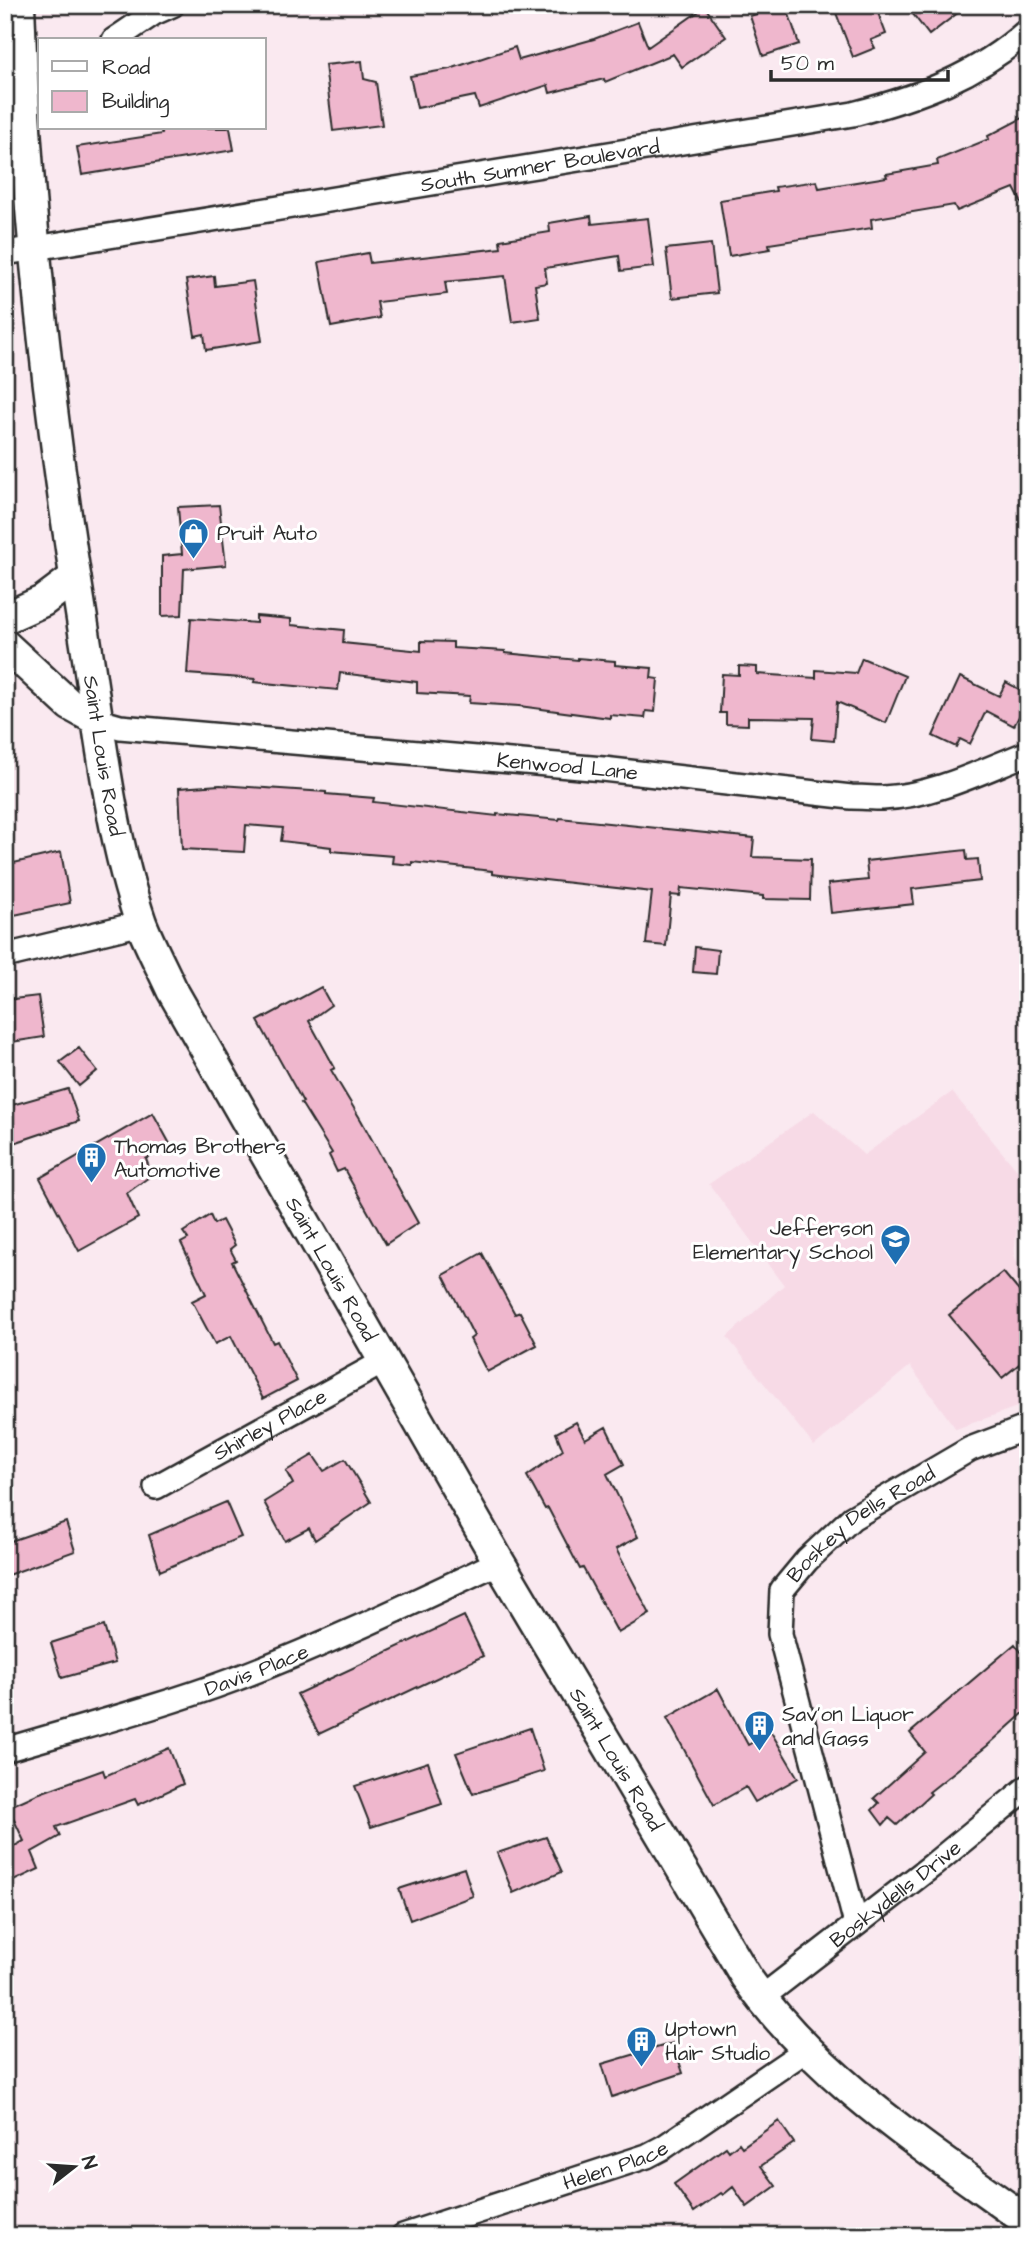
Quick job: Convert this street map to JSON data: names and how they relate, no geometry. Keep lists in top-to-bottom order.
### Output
{
  "streets": {
    "street": [
      "South Sumner Boulevard",
      "Saint Louis Road",
      "Kenwood Lane",
      "Shirley Place",
      "Boskey Dells Road",
      "Davis Place",
      "Boskydells Drive",
      "Helen Place"
    ]
  },
  "crossings": [
    ["South Sumner Boulevard", "Saint Louis Road"],
    ["Saint Louis Road", "Kenwood Lane"],
    ["Saint Louis Road", "Shirley Place"],
    ["Saint Louis Road", "Davis Place"],
    ["Saint Louis Road", "Boskydells Drive"],
    ["Saint Louis Road", "Helen Place"],
    ["Boskey Dells Road", "Boskydells Drive"]
  ],
  "places": {
    "shop": ["Pruit Auto"],
    "building": ["Thomas Brothers Automotive", "Sav'on Liquor and Gass", "Uptown Hair Studio"],
    "school or university": ["Jefferson Elementary School"]
  },
  "legend": ["Road", "Building"],
  "scale_bar": "50 m",
  "north": "right"
}
